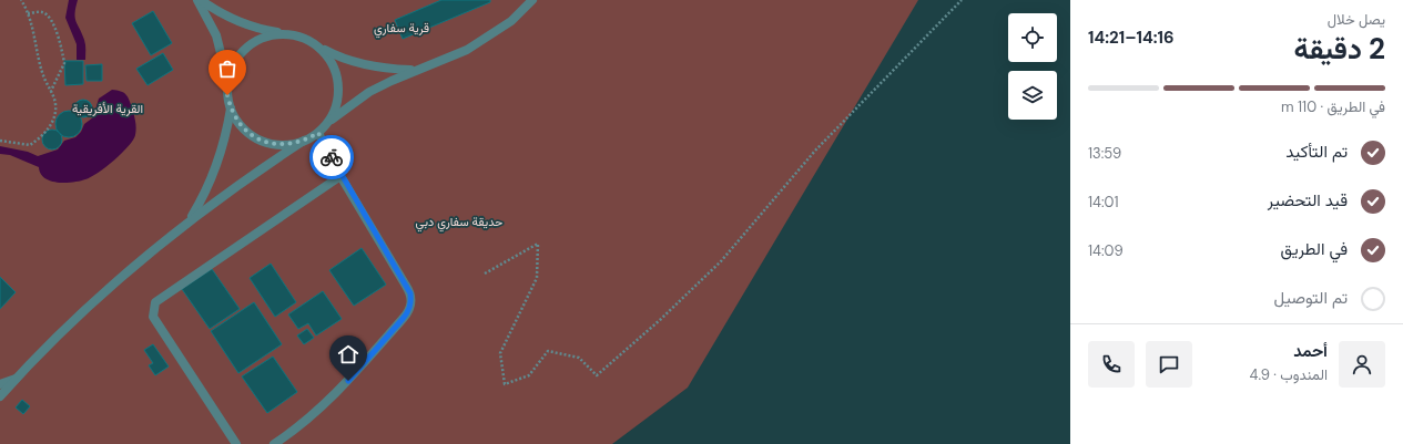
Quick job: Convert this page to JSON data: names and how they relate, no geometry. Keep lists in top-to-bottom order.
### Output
{
  "parks": ["قرية سفاري", "القرية الأفريقية", "حديقة سفاري دبي"],
  "page": {
    "heading": ["2 دقيقة", "يصل خلال", "14:16–14:21"],
    "panel": ["أحمد", "المندوب · 4.9"],
    "bar": "في الطريق · 110 m",
    "list": [
      ["تم التأكيد", "13:59"],
      ["قيد التحضير", "14:01"],
      ["في الطريق", "14:09"],
      "تم التوصيل"
    ]
  }
}
